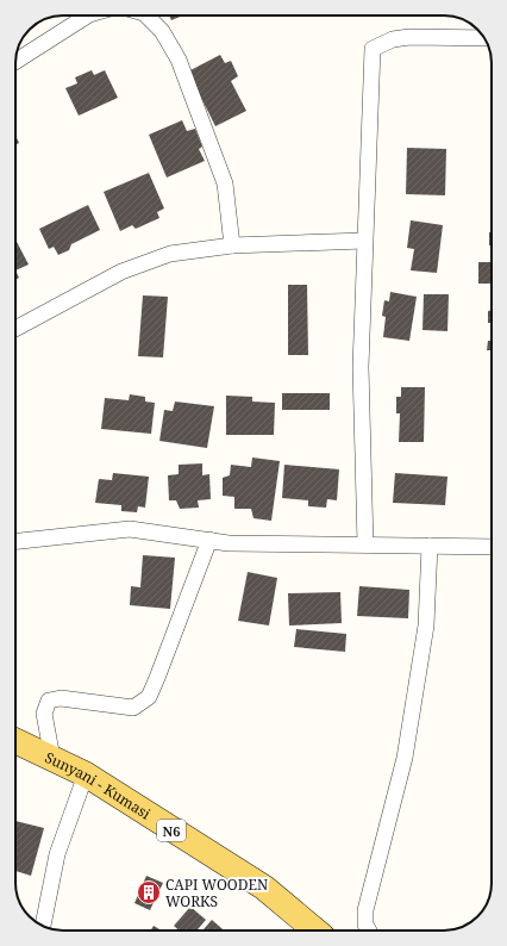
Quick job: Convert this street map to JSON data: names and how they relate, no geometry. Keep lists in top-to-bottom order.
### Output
{
  "streets": {
    "main road": ["Sunyani - Kumasi", "N6"]
  },
  "places": {
    "building": ["CAPI WOODEN WORKS"]
  }
}
